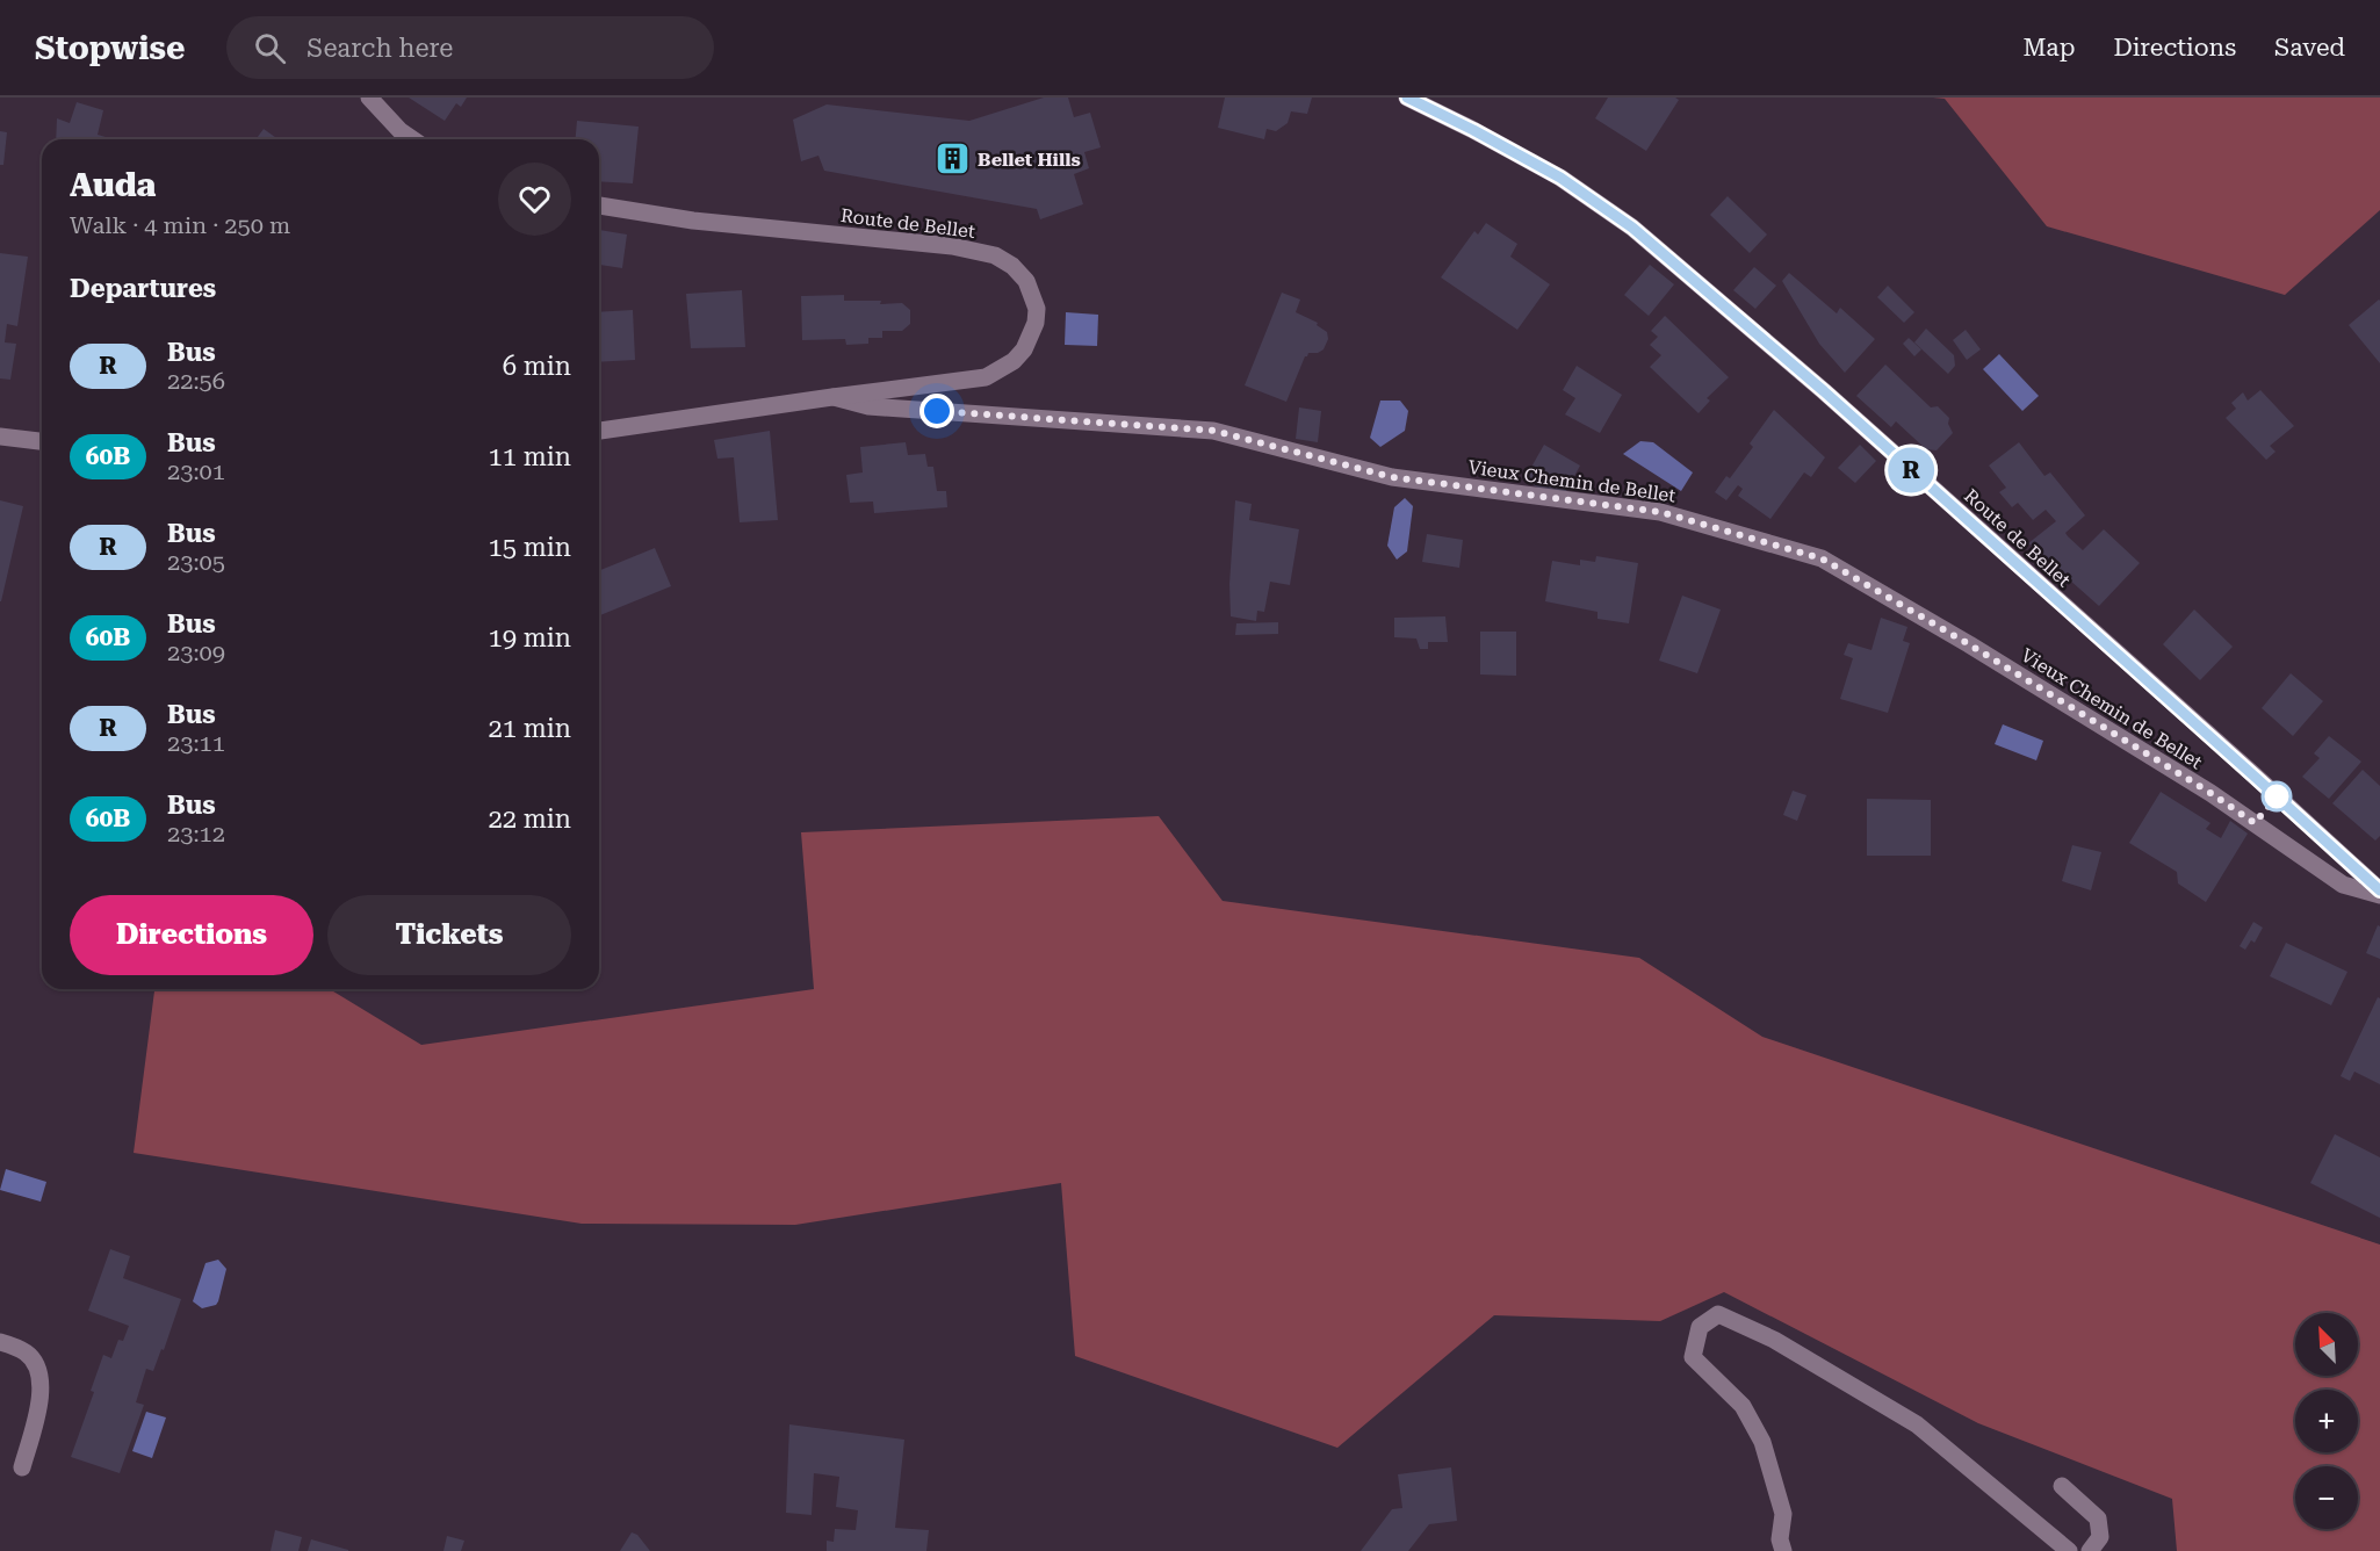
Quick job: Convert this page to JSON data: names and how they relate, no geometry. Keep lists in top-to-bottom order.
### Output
{
  "streets": {
    "street": ["Route de Bellet", "Vieux Chemin de Bellet"]
  },
  "crossings": [
    ["Route de Bellet", "Vieux Chemin de Bellet"]
  ],
  "places": {
    "building": ["Bellet Hills"]
  },
  "lines": ["bus line R"],
  "north": "top left",
  "page": {
    "header": "Stopwise",
    "search": "Search here",
    "nav": ["Map", "Directions", "Saved"],
    "on_map": "R",
    "heading": [
      ["Auda", "Walk · 4 min · 250 m"],
      "Departures"
    ],
    "list": [
      {
        "mark": "R",
        "name": "Bus",
        "note": "22:56",
        "value": "6 min"
      },
      {
        "mark": "60B",
        "name": "Bus",
        "note": "23:01",
        "value": "11 min"
      },
      {
        "mark": "R",
        "name": "Bus",
        "note": "23:05",
        "value": "15 min"
      },
      {
        "mark": "60B",
        "name": "Bus",
        "note": "23:09",
        "value": "19 min"
      },
      {
        "mark": "R",
        "name": "Bus",
        "note": "23:11",
        "value": "21 min"
      },
      {
        "mark": "60B",
        "name": "Bus",
        "note": "23:12",
        "value": "22 min"
      }
    ],
    "buttons": ["Directions", "Tickets"],
    "map_buttons": ["+", "−"]
  }
}
